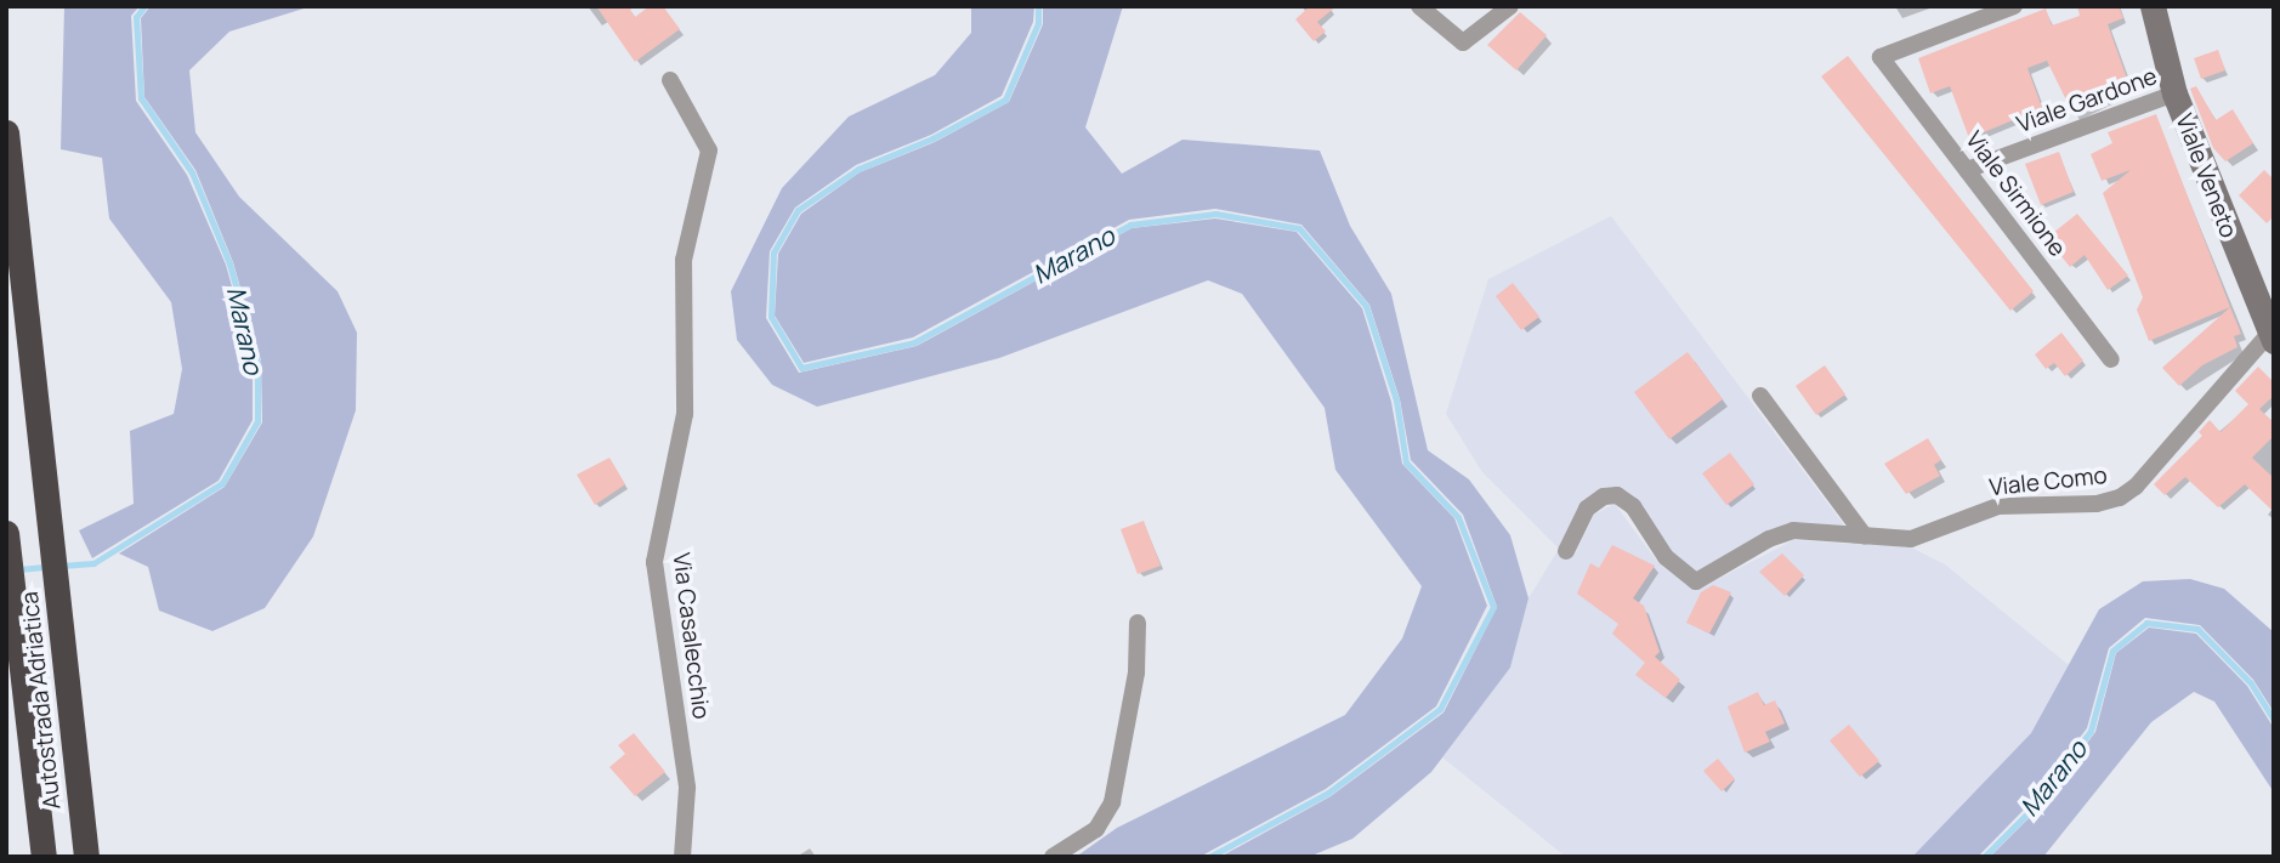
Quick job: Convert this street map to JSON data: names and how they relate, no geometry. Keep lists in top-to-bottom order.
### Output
{
  "streets": {
    "highway": ["Autostrada Adriatica"],
    "main road": ["Viale Veneto"],
    "street": [
      "Viale Gardone",
      "Viale Sirmione",
      "Viale Como",
      "Via Casalecchio"
    ]
  },
  "crossings": [
    ["Viale Gardone", "Viale Veneto"],
    ["Viale Gardone", "Viale Sirmione"],
    ["Viale Veneto", "Viale Como"]
  ],
  "water": ["Marano"]
}
